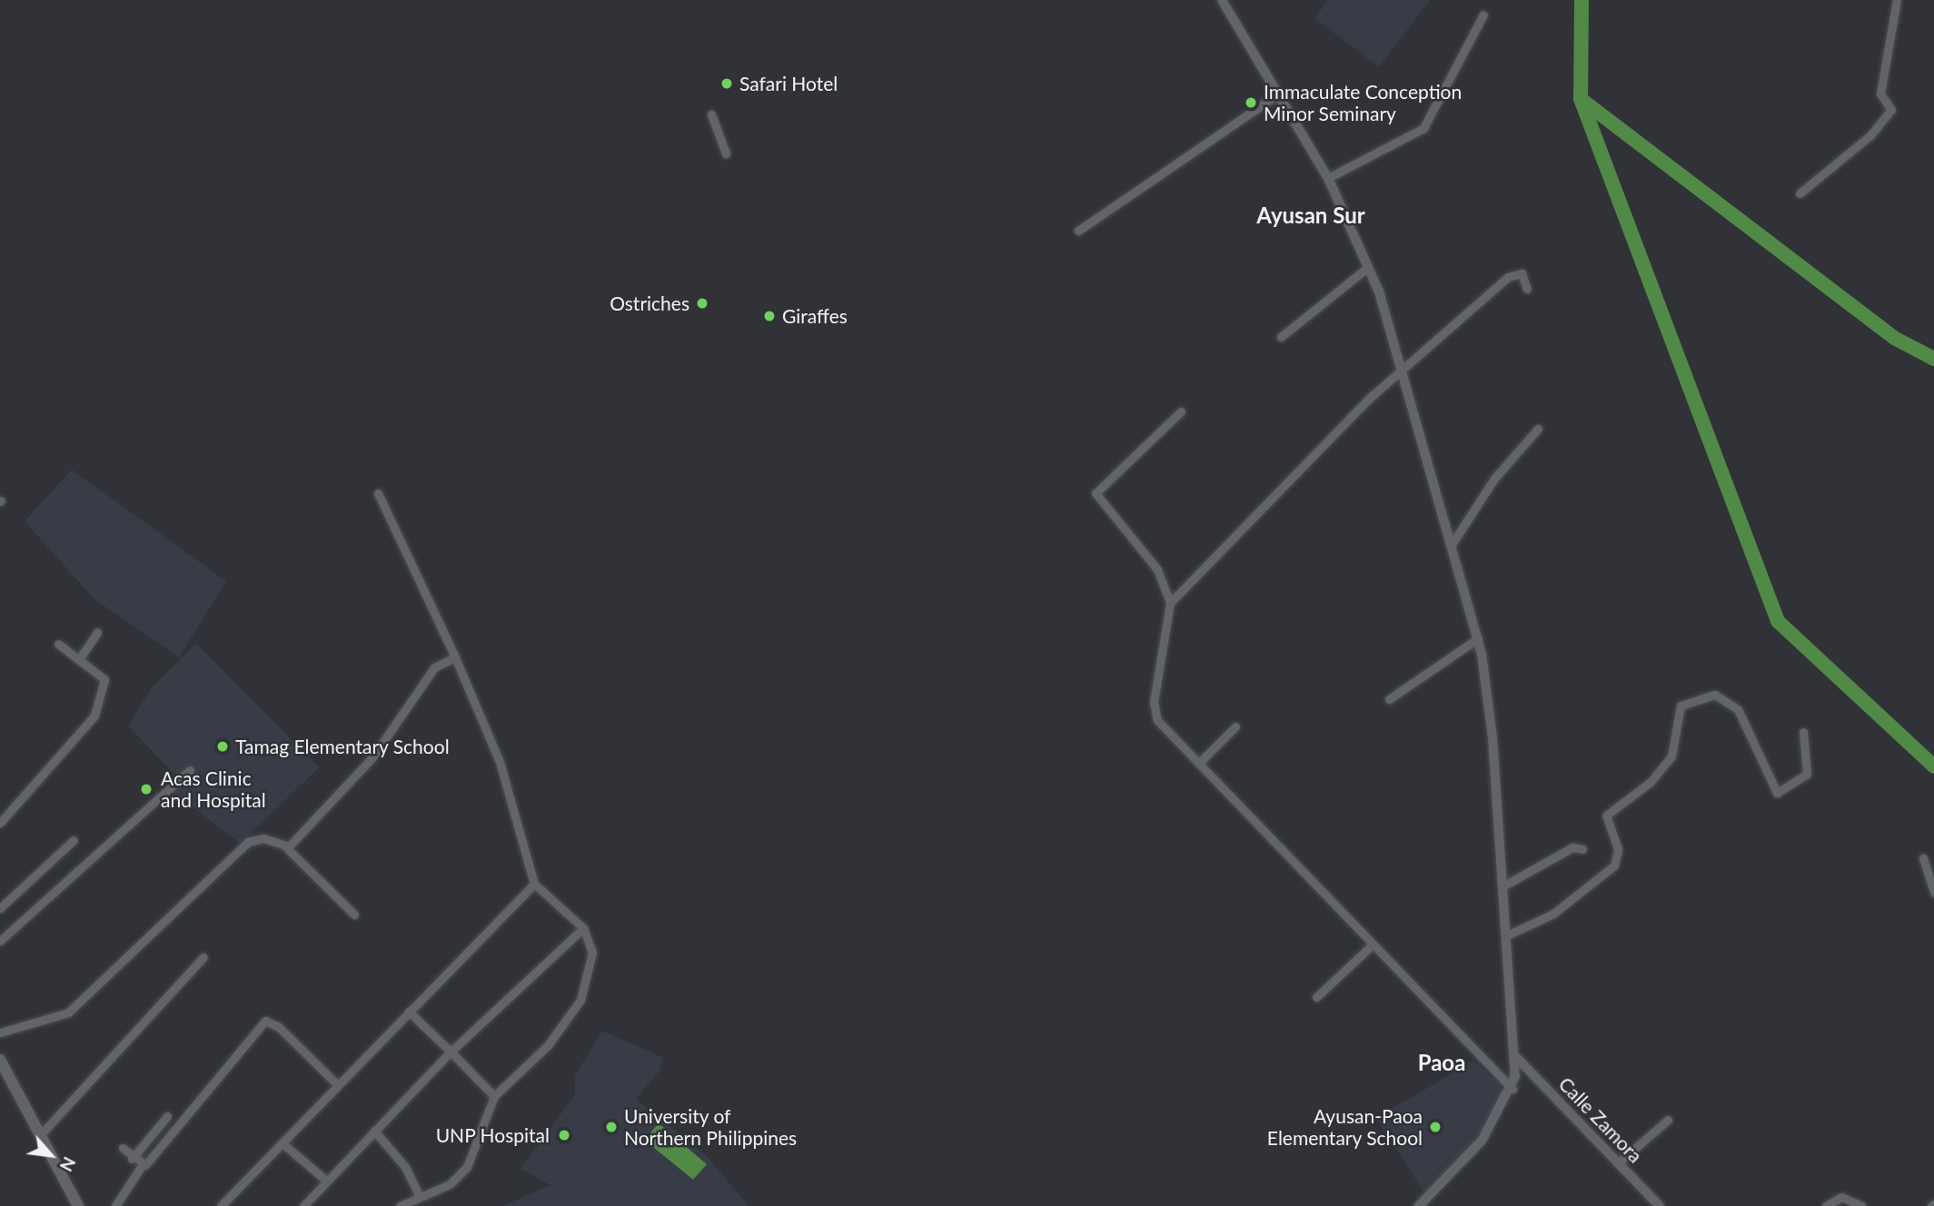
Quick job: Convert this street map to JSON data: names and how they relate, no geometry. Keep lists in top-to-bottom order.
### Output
{
  "streets": {
    "street": ["Calle Zamora"]
  },
  "districts": ["Ayusan Sur", "Paoa"],
  "places": [
    "Safari Hotel",
    "Immaculate Conception Minor Seminary",
    "Ostriches",
    "Giraffes",
    "Tamag Elementary School",
    "Acas Clinic and Hospital",
    "University of Northern Philippines",
    "Ayusan-Paoa Elementary School",
    "UNP Hospital"
  ],
  "north": "bottom right"
}
